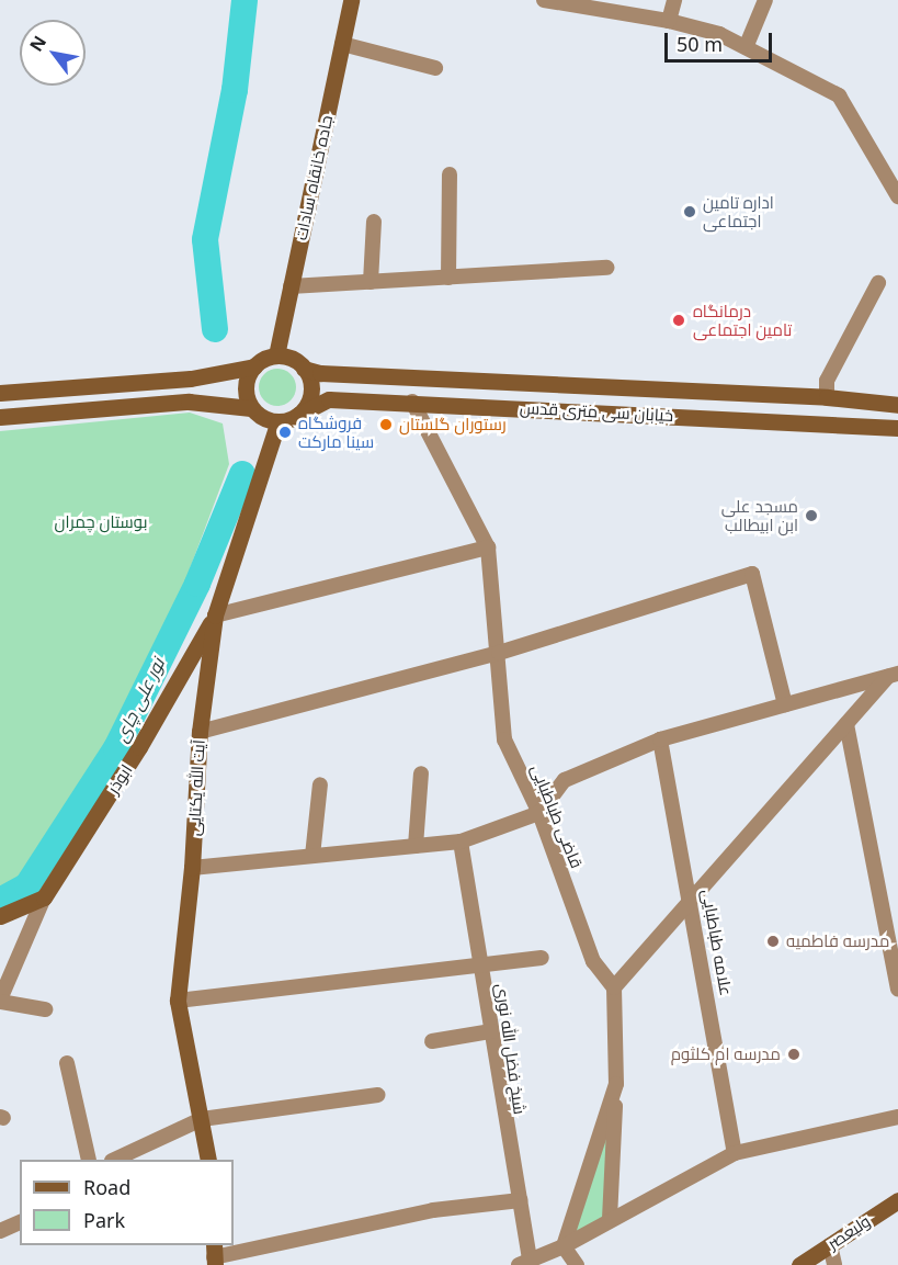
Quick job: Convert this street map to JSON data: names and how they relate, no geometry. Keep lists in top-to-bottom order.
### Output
{
  "streets": {
    "main road": [
      "جاده خانقاه سادات",
      "خیابان سی متری قدس",
      "ابوذر",
      "آیت الله یکتایی",
      "ولیعصر"
    ],
    "street": ["قاضی طباطبایی", "علامه طباطبایی", "شیخ فضل الله نوری"]
  },
  "crossings": [
    ["جاده خانقاه سادات", "خیابان سی متری قدس"],
    ["جاده خانقاه سادات", "آیت الله یکتایی"],
    ["خیابان سی متری قدس", "آیت الله یکتایی"],
    ["خیابان سی متری قدس", "قاضی طباطبایی"],
    ["ابوذر", "آیت الله یکتایی"]
  ],
  "water": ["نور علی چای"],
  "parks": ["بوستان چمران"],
  "places": [
    "اداره تامین اجتماعی",
    "درمانگاه تامین اجتماعی",
    "رستوران گلستان",
    "فروشگاه سینا مارکت",
    "مسجد علی ابن ابیطالب",
    "مدرسه فاطمیه",
    "مدرسه ام کلثوم"
  ],
  "legend": ["Road", "Park"],
  "scale_bar": "50 m",
  "north": "top left"
}
